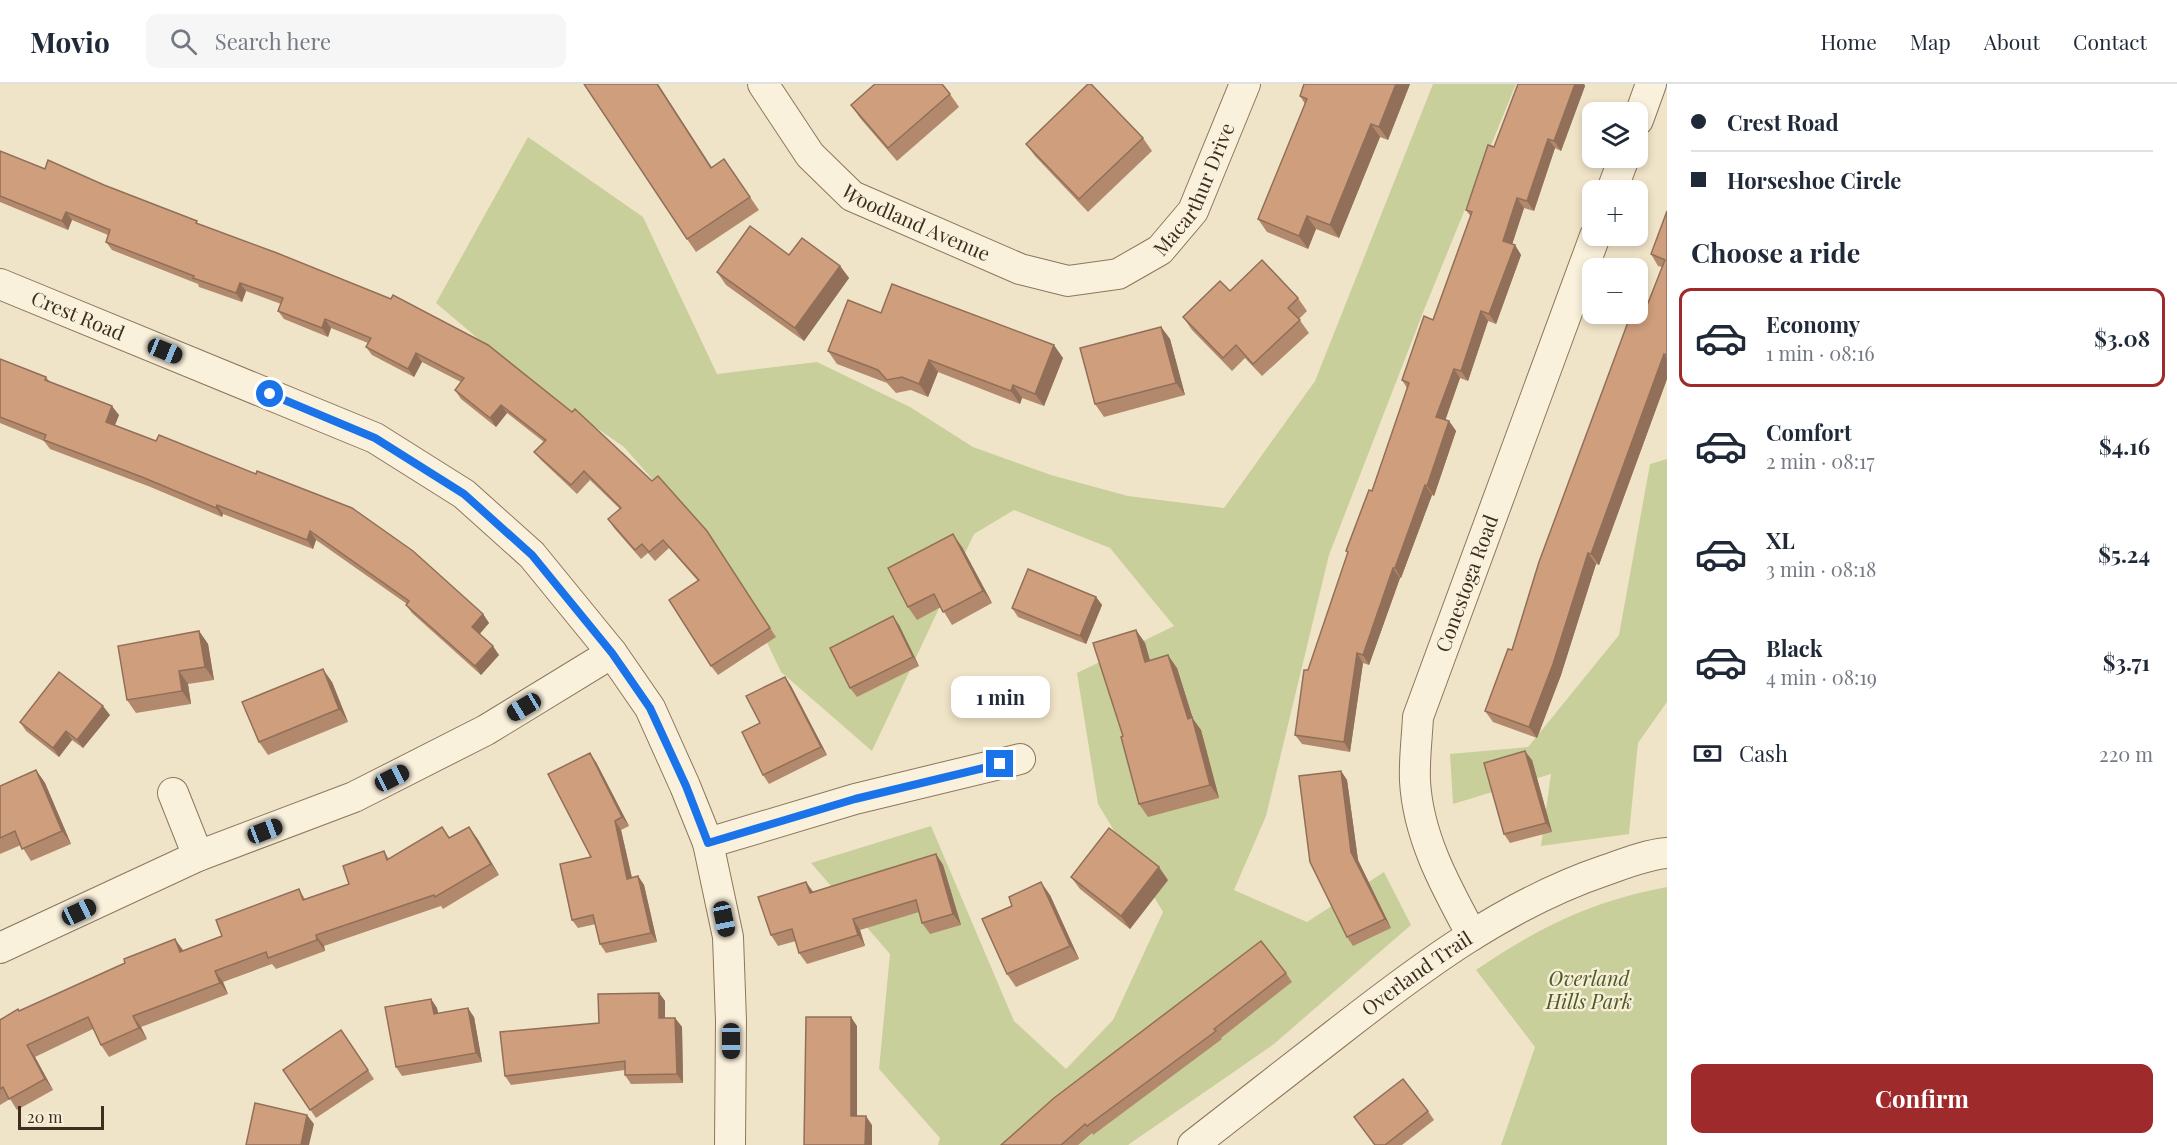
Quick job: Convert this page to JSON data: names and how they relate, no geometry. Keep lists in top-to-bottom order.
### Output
{
  "streets": {
    "street": [
      "Macarthur Drive",
      "Woodland Avenue",
      "Crest Road",
      "Conestoga Road",
      "Overland Trail"
    ]
  },
  "crossings": [
    ["Macarthur Drive", "Woodland Avenue"],
    ["Conestoga Road", "Overland Trail"]
  ],
  "parks": ["Overland Hills Park"],
  "scale_bar": "20 m",
  "page": {
    "header": "Movio",
    "search": "Search here",
    "nav": [
      "Home",
      "Map",
      "About",
      "Contact"
    ],
    "banner": ["Crest Road", "Horseshoe Circle"],
    "map_buttons": ["+", "−"],
    "heading": "Choose a ride",
    "list": [
      {
        "name": "Economy",
        "note": "1 min · 08:16",
        "value": "$3.08"
      },
      {
        "name": "Comfort",
        "note": "2 min · 08:17",
        "value": "$4.16"
      },
      {
        "name": "XL",
        "note": "3 min · 08:18",
        "value": "$5.24"
      },
      {
        "name": "Black",
        "note": "4 min · 08:19",
        "value": "$3.71"
      }
    ],
    "bubble": "1 min",
    "pay": ["Cash", "220 m"],
    "buttons": "Confirm",
    "scale": "20 m"
  }
}
